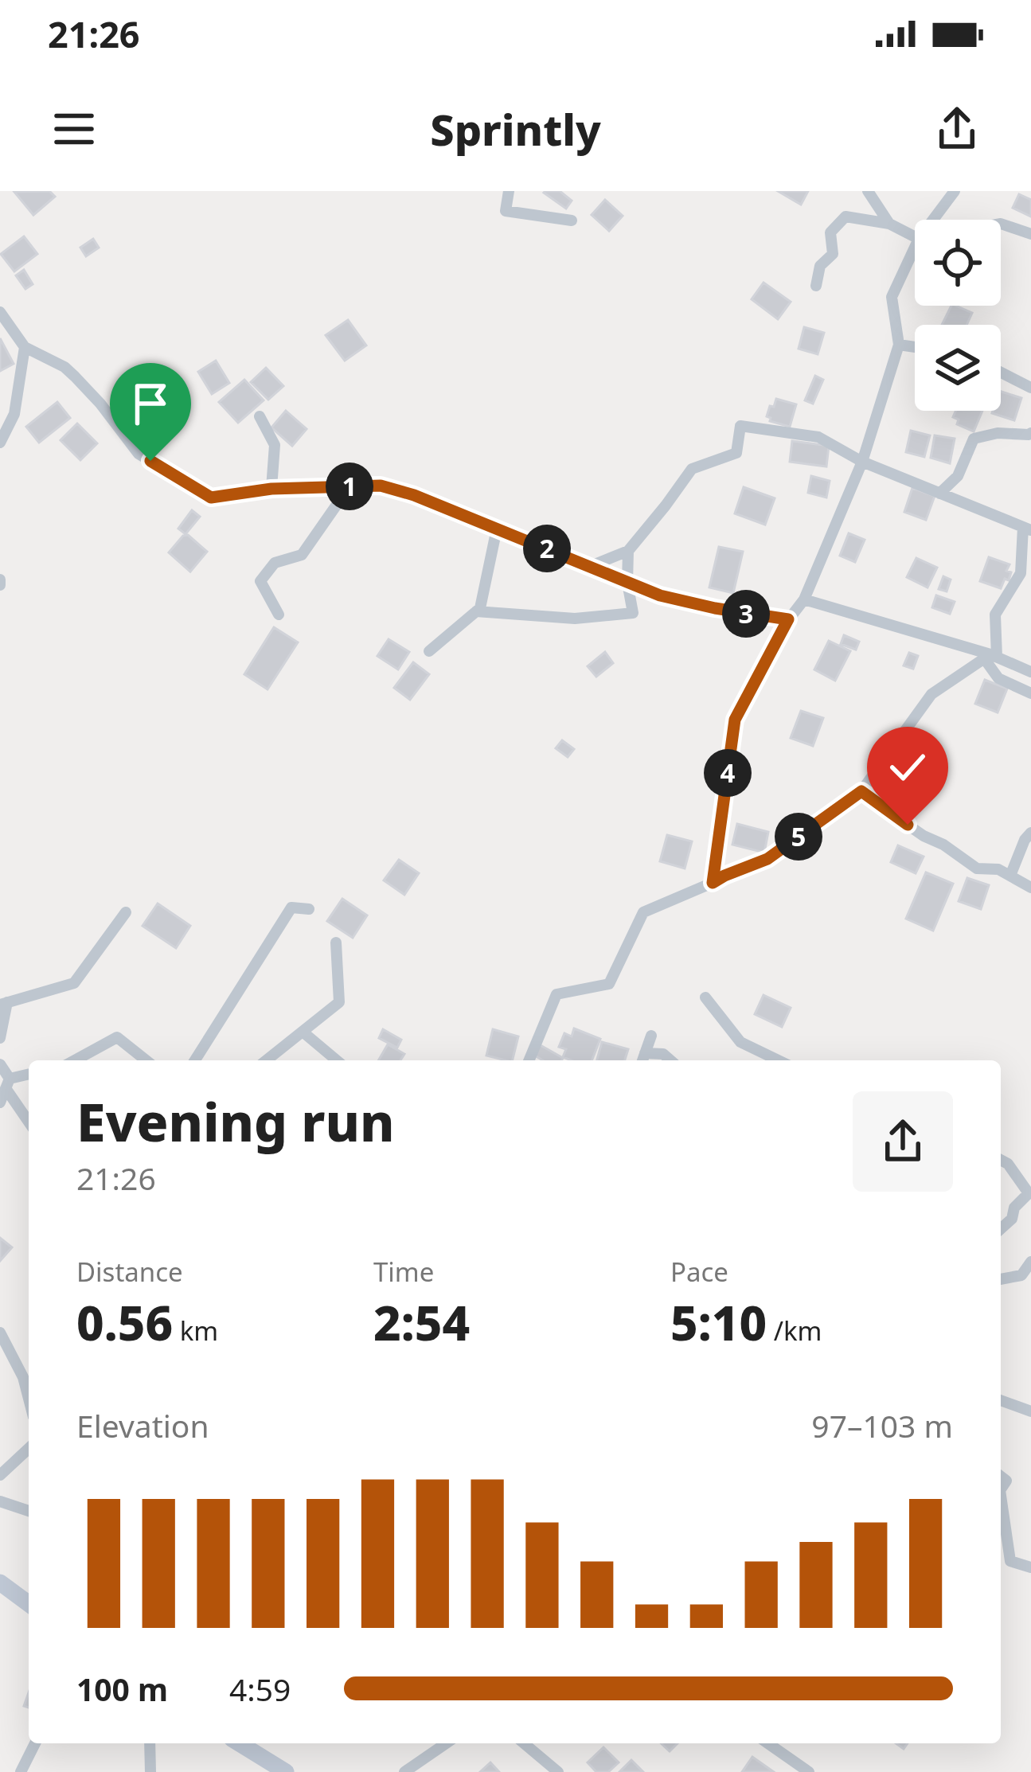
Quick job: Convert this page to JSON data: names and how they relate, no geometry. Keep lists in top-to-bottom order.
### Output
{
  "page": {
    "status": "21:26",
    "header": "Sprintly",
    "pins": [
      "1",
      "2",
      "3",
      "4",
      "5"
    ],
    "heading": ["Evening run", "21:26"],
    "stats": [
      ["Distance", "0.56 km"],
      ["Time", "2:54"],
      ["Pace", "5:10 /km"]
    ],
    "chart": ["Elevation", "97–103 m"],
    "list": [
      {
        "name": "100 m",
        "note": "4:59"
      }
    ]
  }
}
